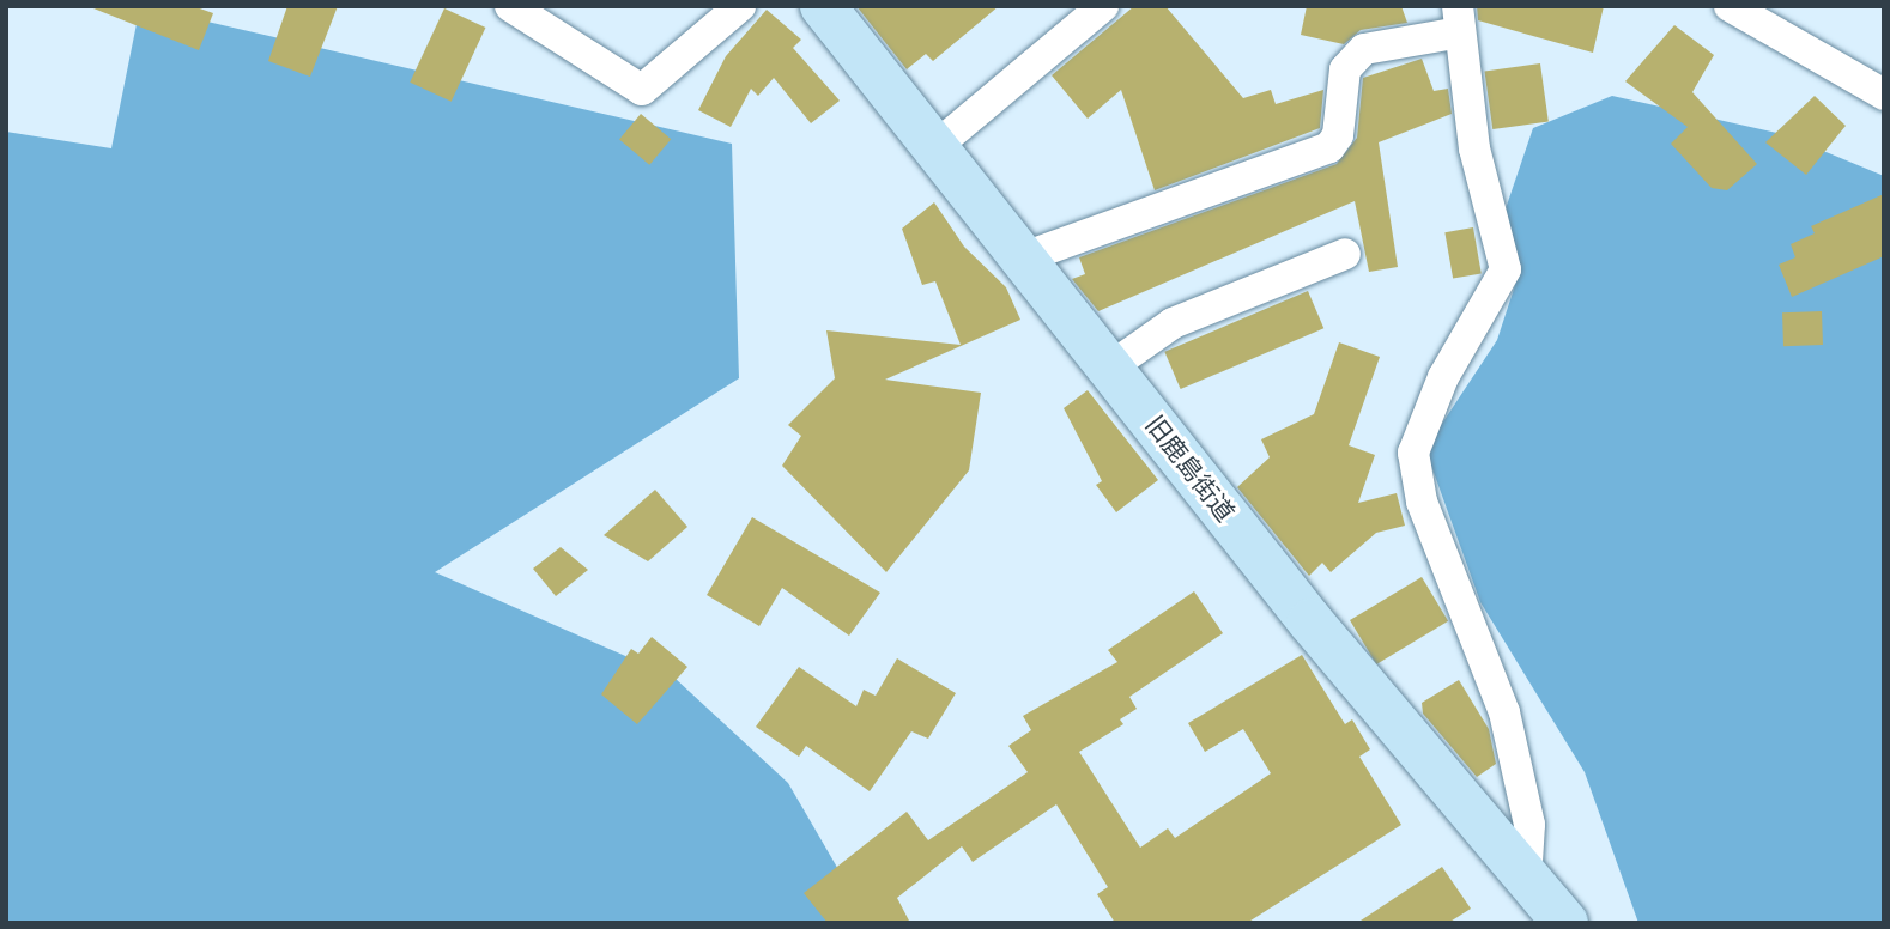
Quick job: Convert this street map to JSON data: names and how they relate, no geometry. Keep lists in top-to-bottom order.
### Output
{
  "streets": {
    "street": ["旧鹿島街道"]
  }
}
